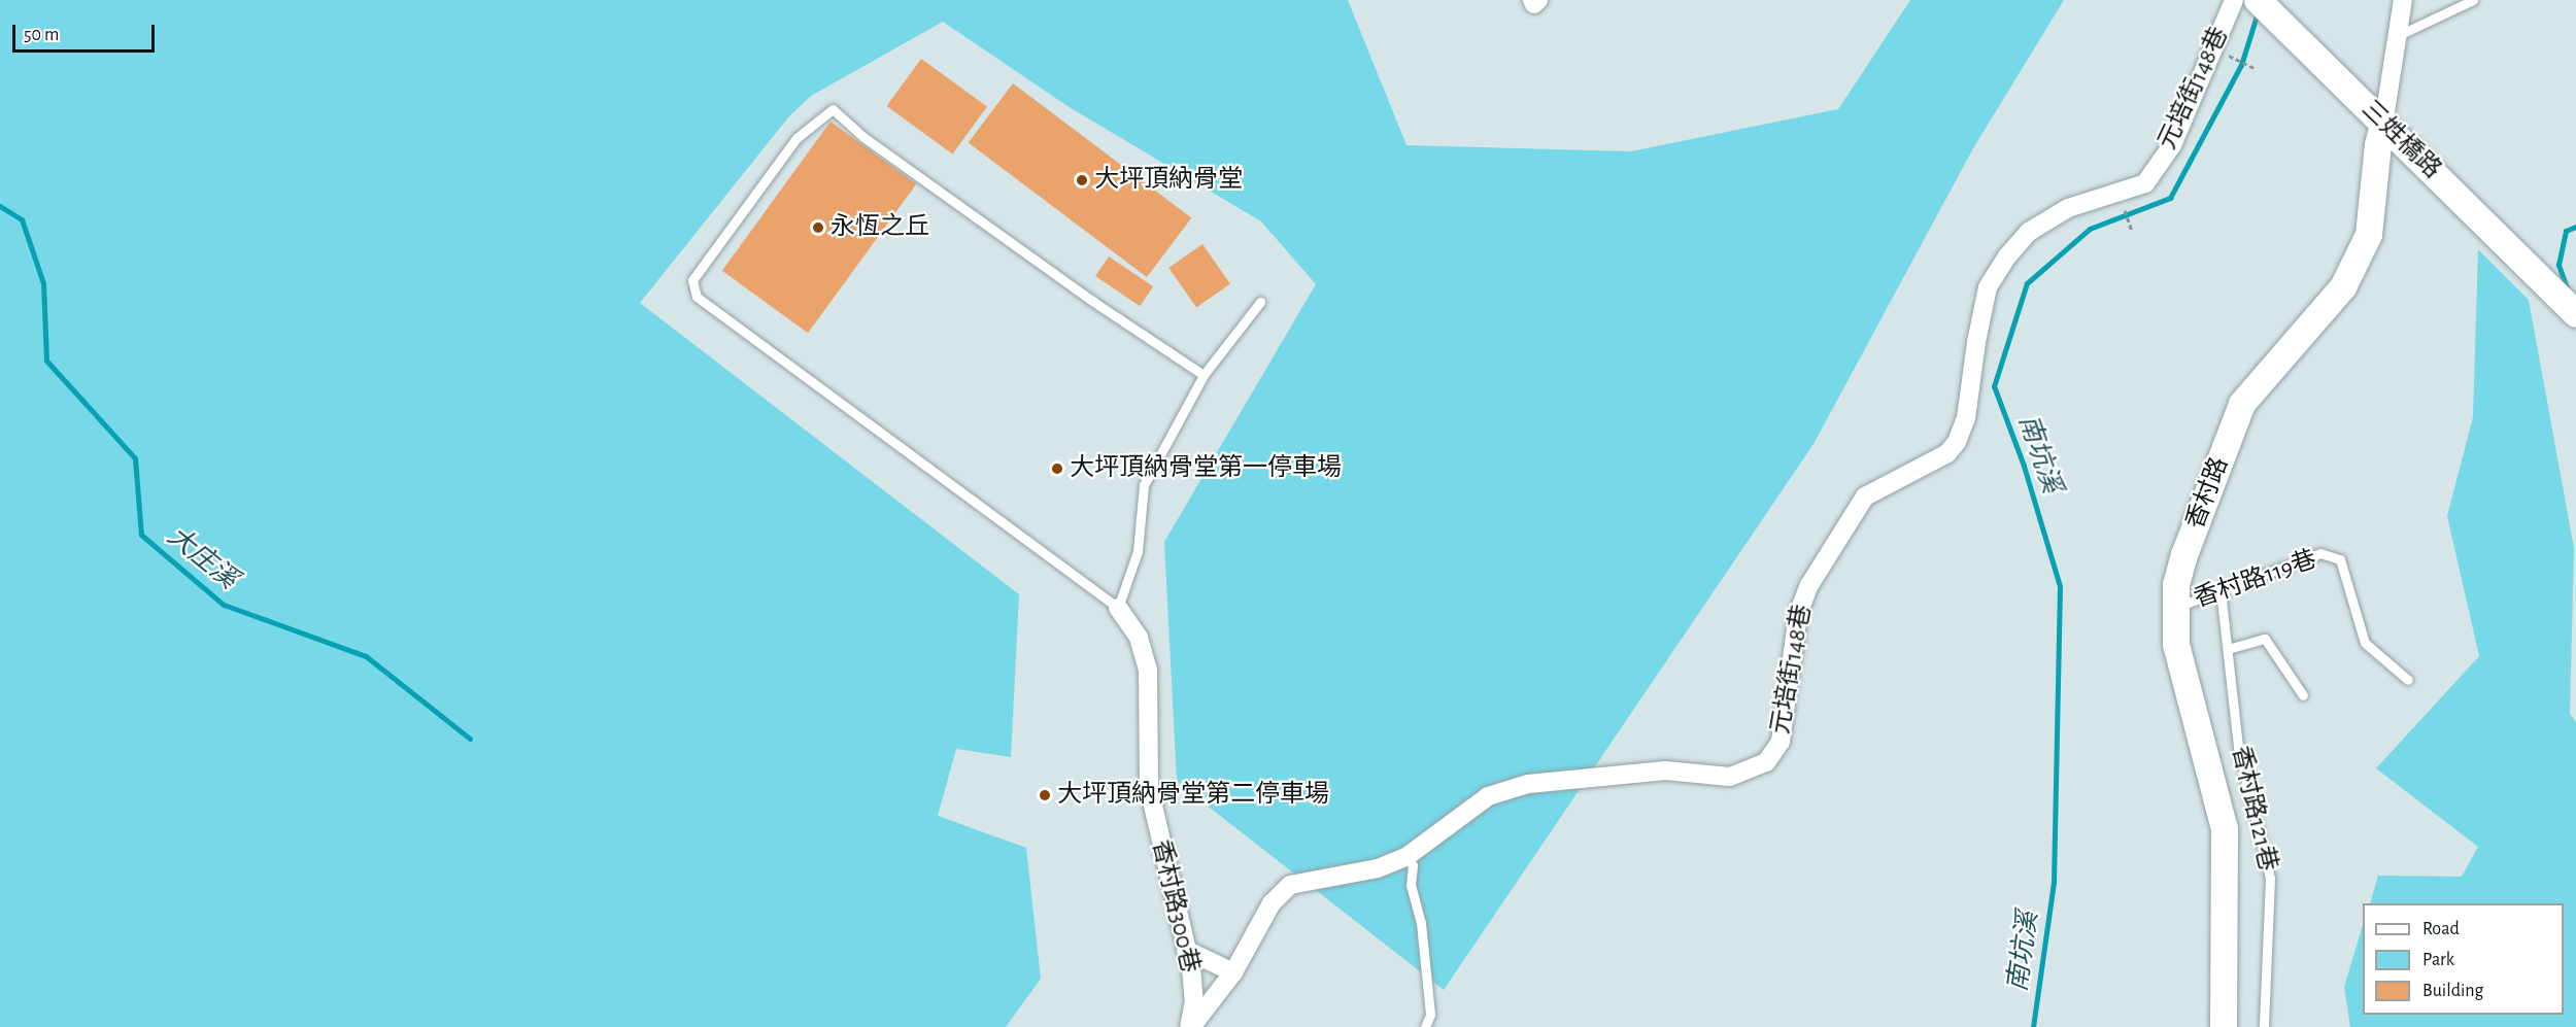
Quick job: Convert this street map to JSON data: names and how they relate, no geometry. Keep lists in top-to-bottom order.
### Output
{
  "streets": {
    "street": [
      "元培街148巷",
      "三姓橋路",
      "香村路",
      "香村路300巷"
    ],
    "lane": ["香村路119巷", "香村路121巷"]
  },
  "crossings": [
    ["元培街148巷", "香村路300巷"],
    ["三姓橋路", "香村路"],
    ["香村路", "香村路119巷"],
    ["香村路119巷", "香村路121巷"]
  ],
  "water": ["南坑溪", "大庄溪"],
  "places": [
    "大坪頂納骨堂",
    "永恆之丘",
    "大坪頂納骨堂第一停車場",
    "大坪頂納骨堂第二停車場"
  ],
  "legend": ["Road", "Park", "Building"],
  "scale_bar": "50 m"
}
